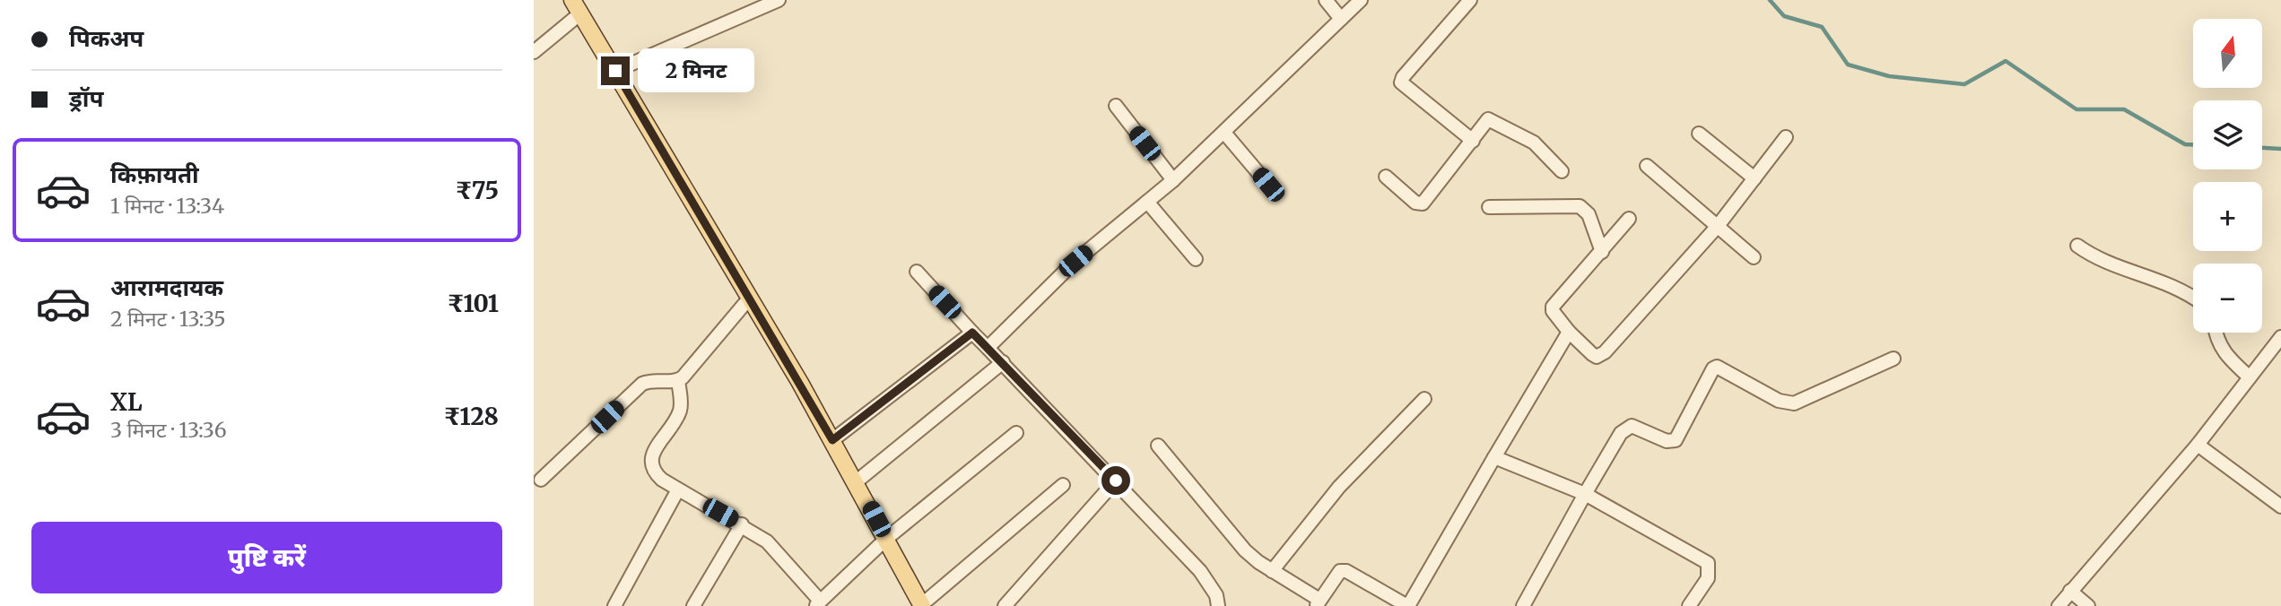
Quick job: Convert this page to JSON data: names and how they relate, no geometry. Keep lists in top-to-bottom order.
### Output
{
  "north": "top",
  "page": {
    "banner": ["पिकअप", "ड्रॉप"],
    "map_buttons": ["+", "−"],
    "bubble": "2 मिनट",
    "list": [
      {
        "name": "किफ़ायती",
        "note": "1 मिनट · 13:34",
        "value": "₹75"
      },
      {
        "name": "आरामदायक",
        "note": "2 मिनट · 13:35",
        "value": "₹101"
      },
      {
        "name": "XL",
        "note": "3 मिनट · 13:36",
        "value": "₹128"
      }
    ],
    "buttons": "पुष्टि करें"
  }
}
